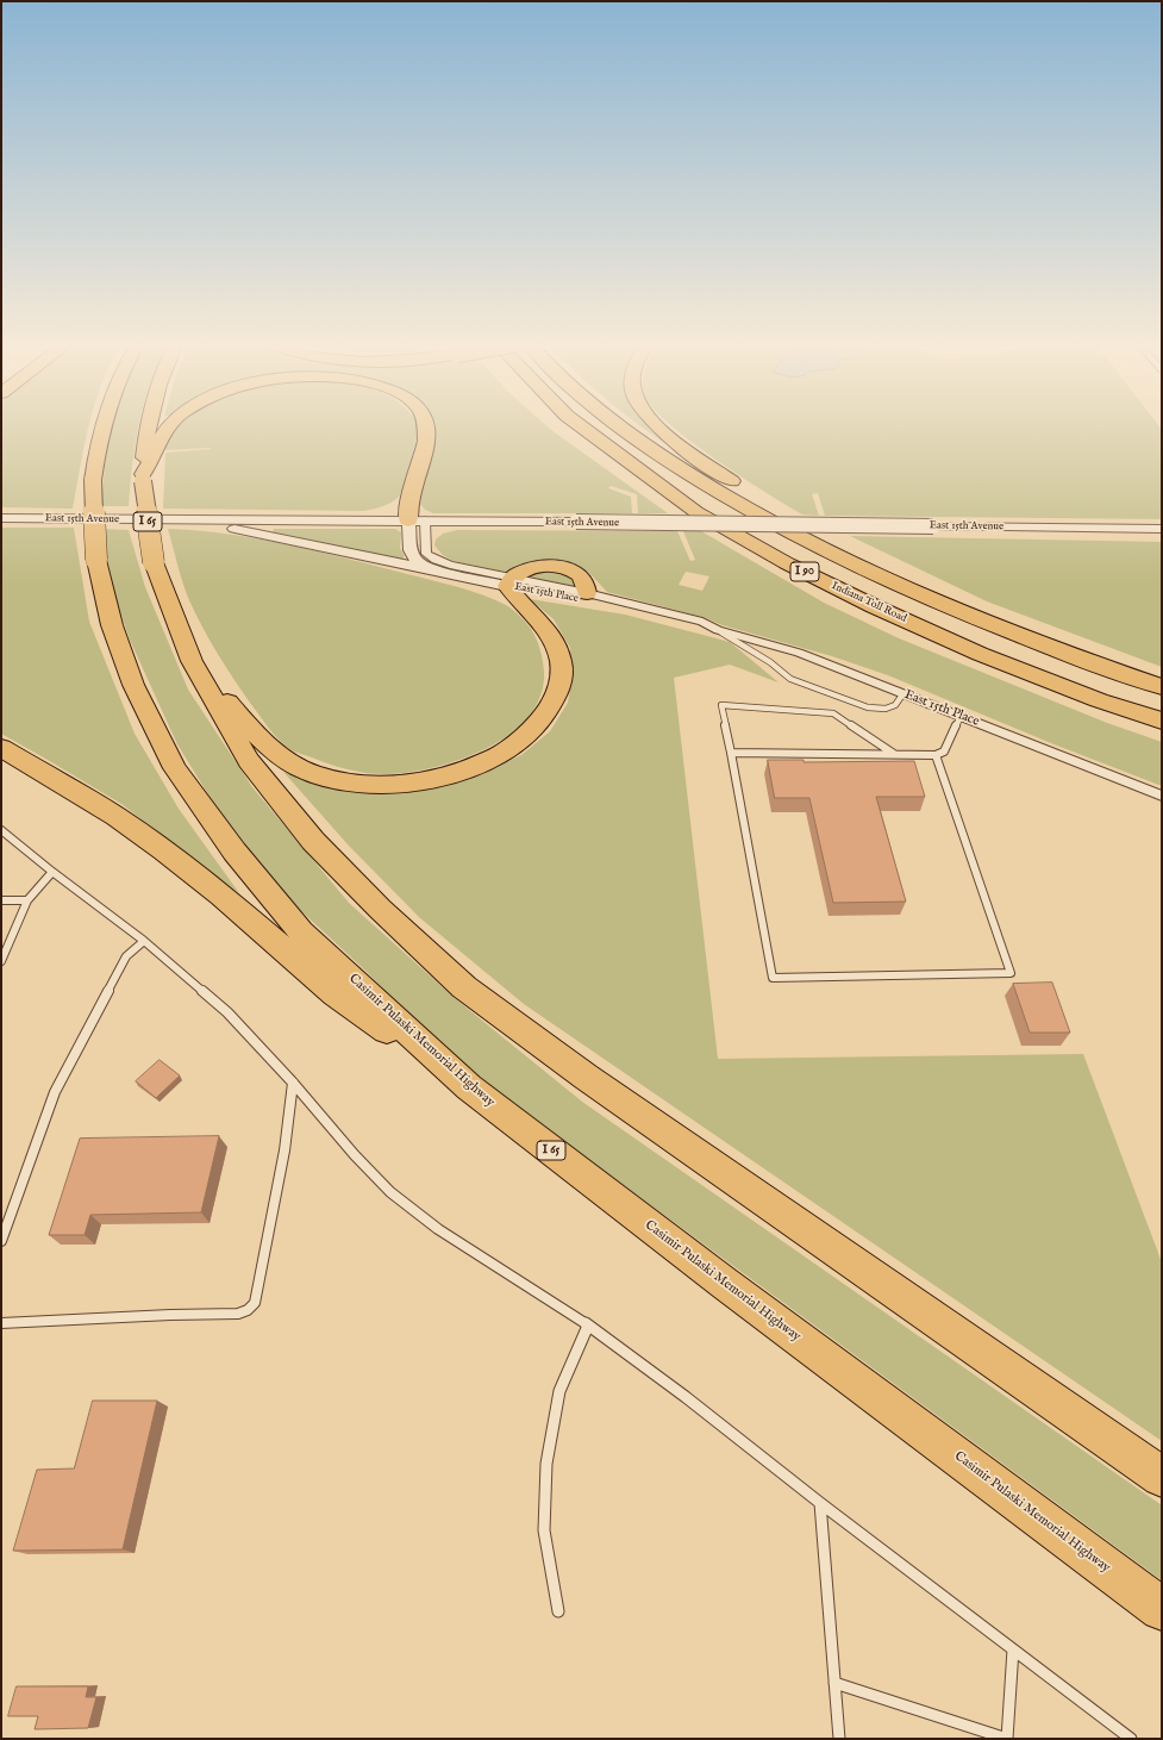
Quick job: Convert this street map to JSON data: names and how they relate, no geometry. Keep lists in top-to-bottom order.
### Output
{
  "streets": {
    "highway": [
      "I 65",
      "I 90",
      "Indiana Toll Road",
      "Casimir Pulaski Memorial Highway"
    ],
    "street": ["East 15th Avenue", "East 15th Place"]
  },
  "crossings": [
    ["East 15th Avenue", "East 15th Place"]
  ]
}
